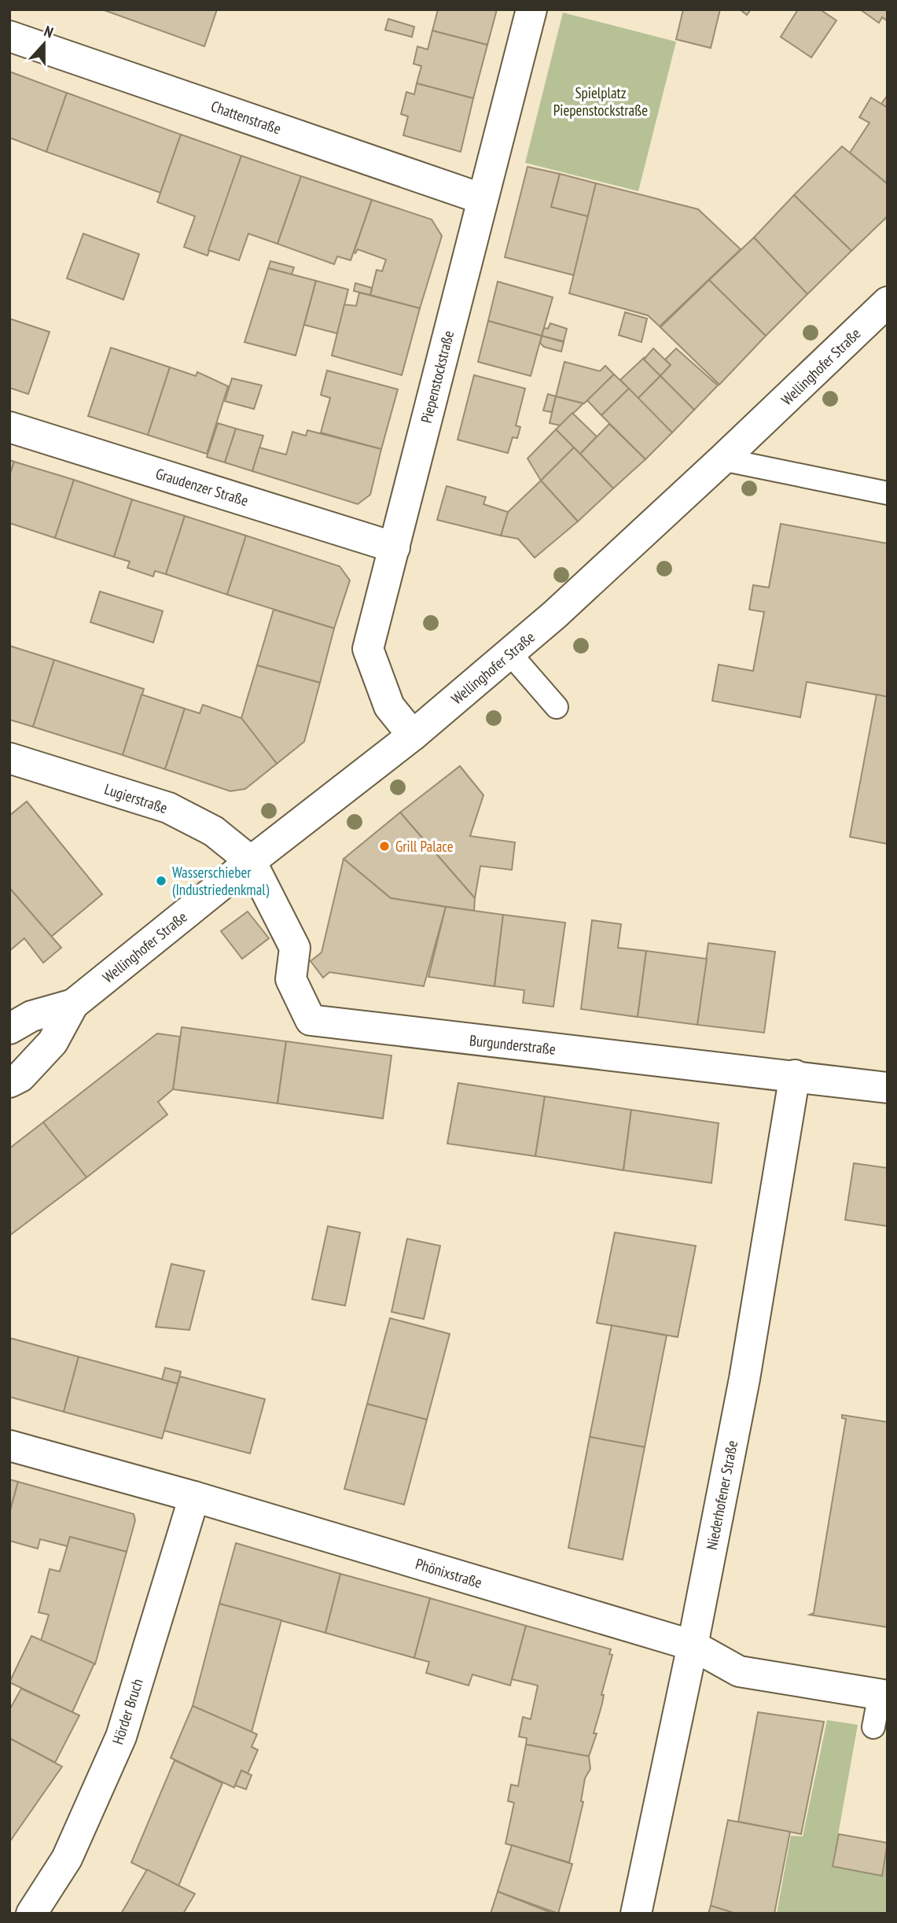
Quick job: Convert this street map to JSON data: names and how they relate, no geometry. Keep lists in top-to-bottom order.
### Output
{
  "streets": {
    "street": [
      "Chattenstraße",
      "Wellinghofer Straße",
      "Piepenstockstraße",
      "Graudenzer Straße",
      "Lugierstraße",
      "Burgunderstraße",
      "Niederhofener Straße",
      "Phönixstraße",
      "Hörder Bruch"
    ]
  },
  "crossings": [
    ["Chattenstraße", "Piepenstockstraße"],
    ["Wellinghofer Straße", "Piepenstockstraße"],
    ["Wellinghofer Straße", "Lugierstraße"],
    ["Wellinghofer Straße", "Burgunderstraße"],
    ["Piepenstockstraße", "Graudenzer Straße"],
    ["Lugierstraße", "Burgunderstraße"],
    ["Burgunderstraße", "Niederhofener Straße"],
    ["Niederhofener Straße", "Phönixstraße"],
    ["Phönixstraße", "Hörder Bruch"]
  ],
  "parks": ["Spielplatz Piepenstockstraße"],
  "places": ["Grill Palace", "Wasserschieber (Industriedenkmal)"],
  "north": "top"
}
